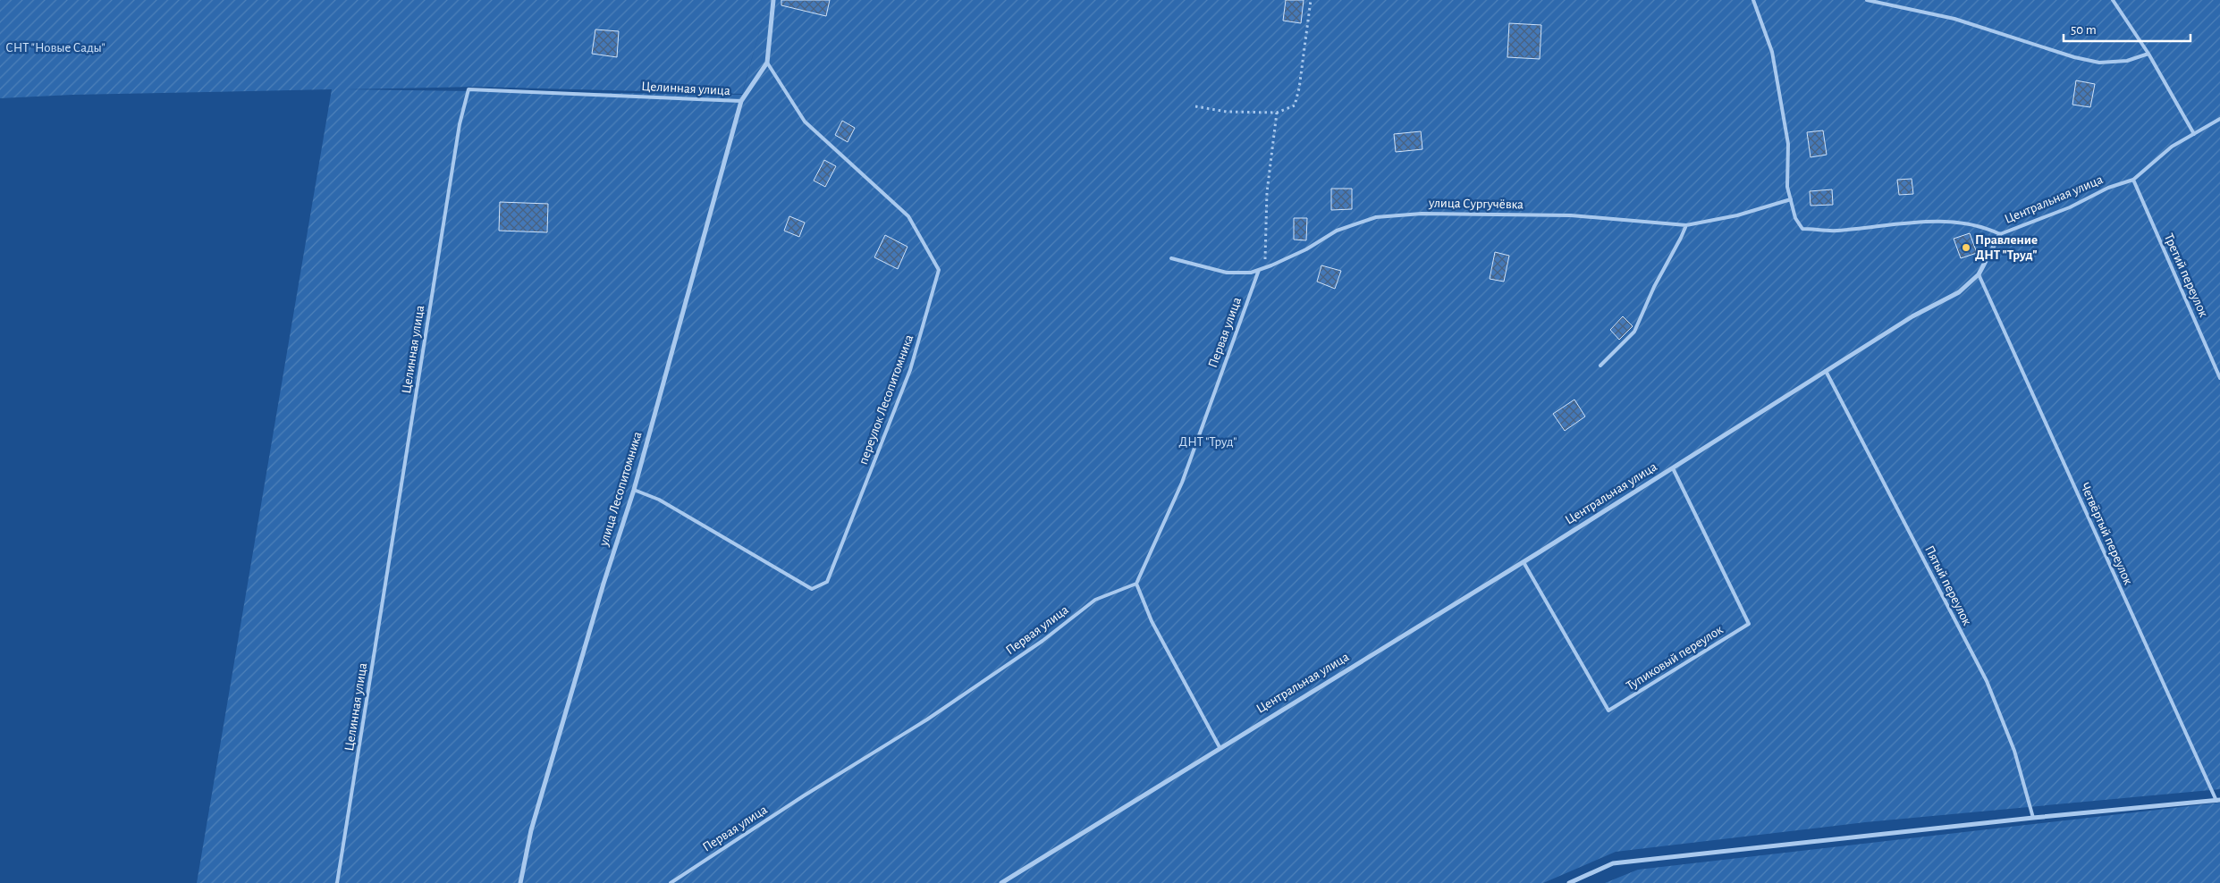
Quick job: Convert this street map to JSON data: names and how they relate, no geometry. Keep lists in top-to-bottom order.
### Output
{
  "streets": {
    "street": ["Центральная улица", "улица Лесопитомника"],
    "lane": [
      "Целинная улица",
      "улица Сургучёвка",
      "Третий переулок",
      "Первая улица",
      "переулок Лесопитомника",
      "Четвёртый переулок",
      "Пятый переулок",
      "Тупиковый переулок"
    ]
  },
  "crossings": [
    ["Целинная улица", "улица Лесопитомника"],
    ["Центральная улица", "Третий переулок"],
    ["Центральная улица", "Четвёртый переулок"],
    ["Центральная улица", "Пятый переулок"],
    ["Центральная улица", "Тупиковый переулок"],
    ["улица Сургучёвка", "Первая улица"],
    ["переулок Лесопитомника", "улица Лесопитомника"]
  ],
  "parks": ["СНТ \"Новые Сады\"", "ДНТ \"Труд\""],
  "places": ["Правление ДНТ \"Труд\""],
  "scale_bar": "50 m"
}
